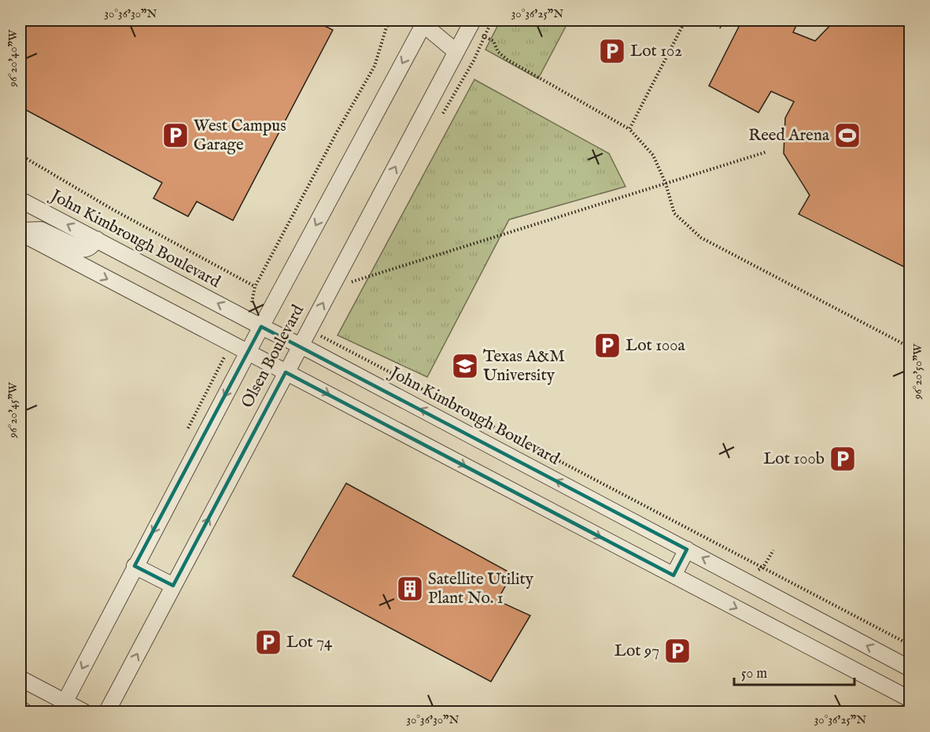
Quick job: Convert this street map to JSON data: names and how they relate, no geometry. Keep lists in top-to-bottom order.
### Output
{
  "streets": {
    "street": ["John Kimbrough Boulevard", "Olsen Boulevard"]
  },
  "crossings": [
    ["John Kimbrough Boulevard", "Olsen Boulevard"]
  ],
  "places": {
    "parking": [
      "Lot 102",
      "West Campus Garage",
      "Lot 100a",
      "Lot 100b",
      "Lot 74",
      "Lot 97"
    ],
    "sports": ["Reed Arena"],
    "school or university": ["Texas A&M University"],
    "building": ["Satellite Utility Plant No. 1"]
  },
  "scale_bar": "50 m",
  "coordinates": [
    "30°36'30\"N",
    "30°36'25\"N",
    "96°20'40\"W",
    "96°20'50\"W",
    "96°20'45\"W"
  ]
}
